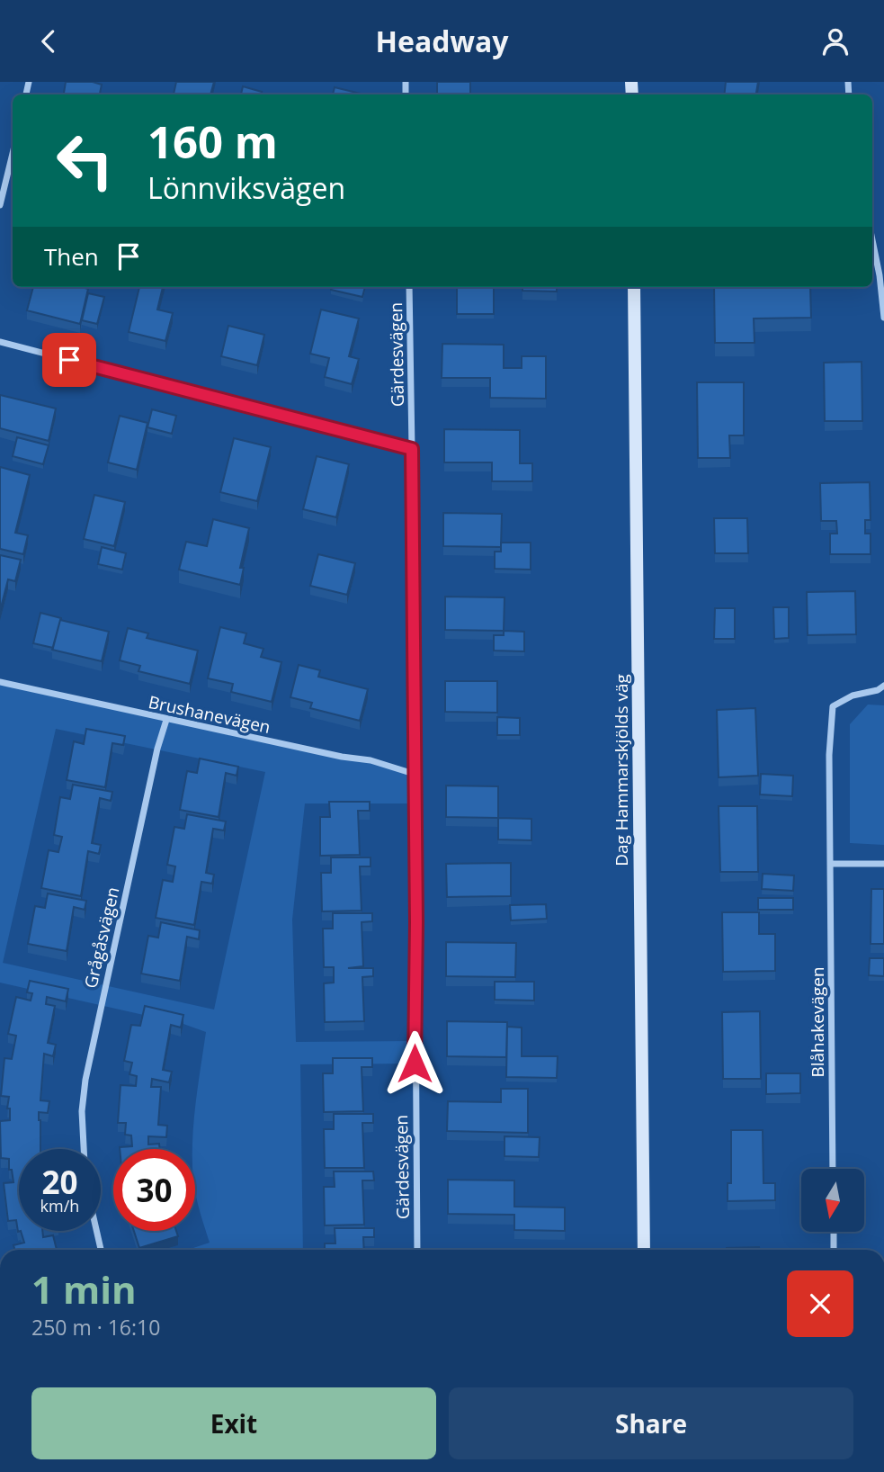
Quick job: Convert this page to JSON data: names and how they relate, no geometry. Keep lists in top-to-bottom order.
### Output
{
  "streets": {
    "main road": ["Dag Hammarskjölds väg"],
    "street": [
      "Gärdesvägen",
      "Brushanevägen",
      "Grågåsvägen",
      "Blåhakevägen"
    ]
  },
  "crossings": [
    ["Gärdesvägen", "Brushanevägen"],
    ["Brushanevägen", "Grågåsvägen"]
  ],
  "north": "bottom",
  "page": {
    "header": "Headway",
    "turn": ["160 m", "Lönnviksvägen"],
    "then": "Then",
    "speed": "20 km/h",
    "limit": "30",
    "heading": ["1 min", "250 m · 16:10"],
    "buttons": ["Exit", "Share"]
  }
}
